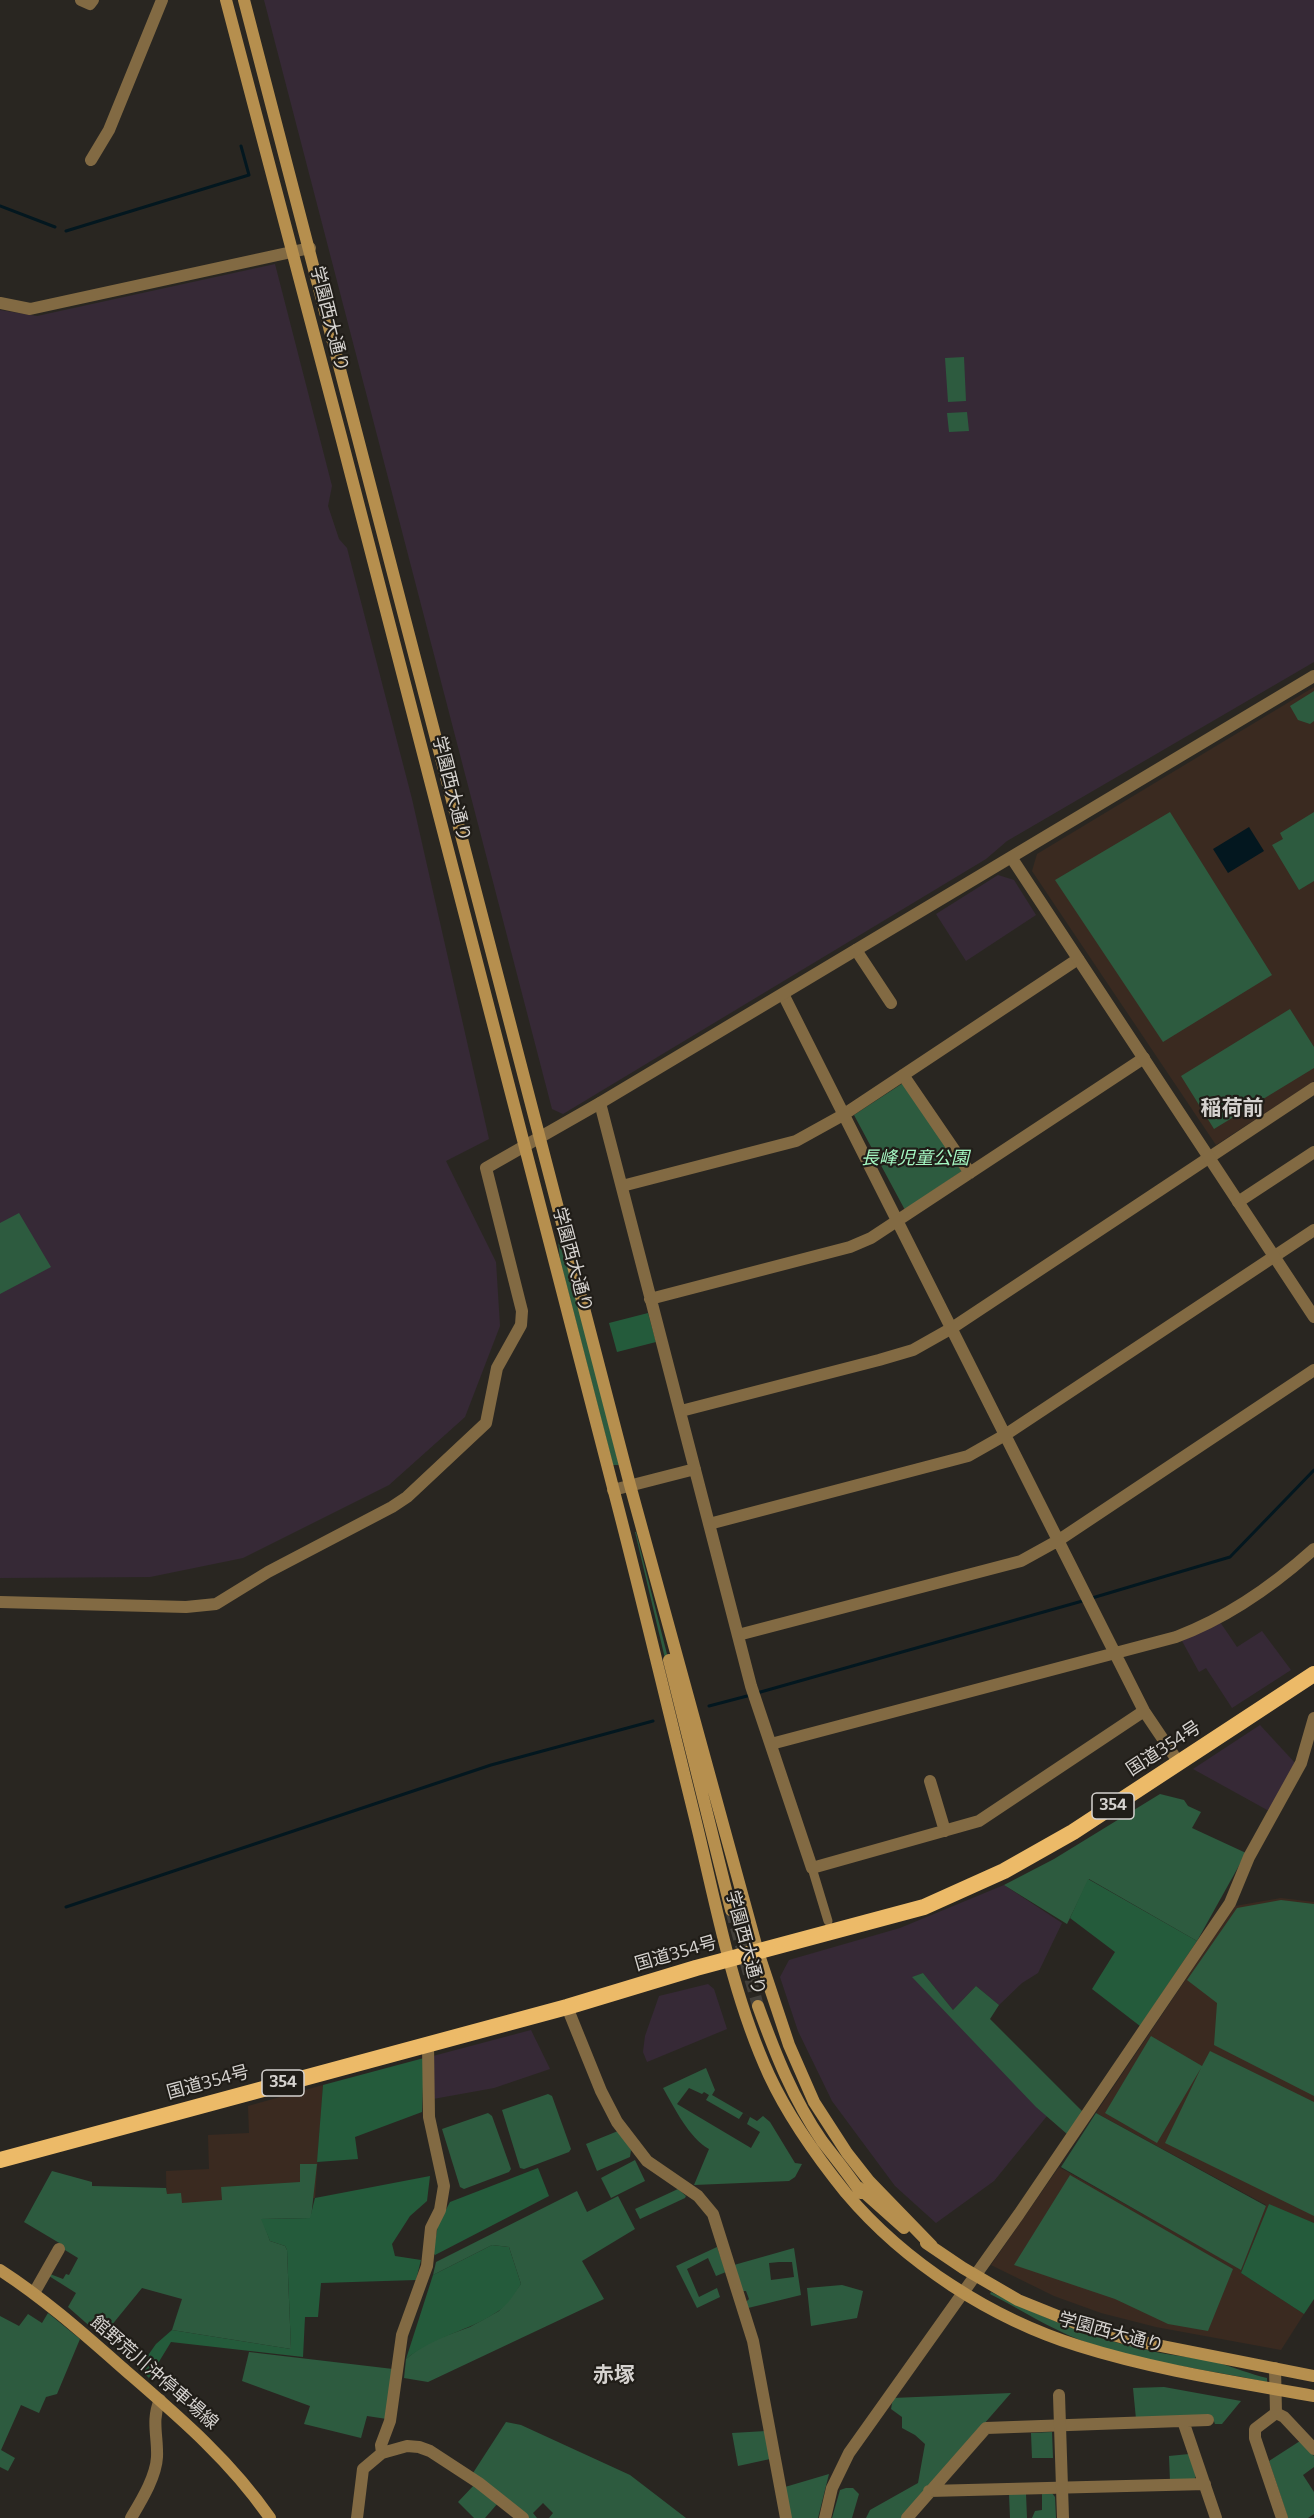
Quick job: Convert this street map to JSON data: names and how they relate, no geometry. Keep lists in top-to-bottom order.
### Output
{
  "streets": {
    "highway": ["国道354号", "354"],
    "main road": ["学園西大通り", "館野荒川沖停車場線"]
  },
  "crossings": [
    ["学園西大通り", "国道354号"]
  ],
  "districts": ["稲荷前", "赤塚"],
  "parks": ["長峰児童公園"]
}
